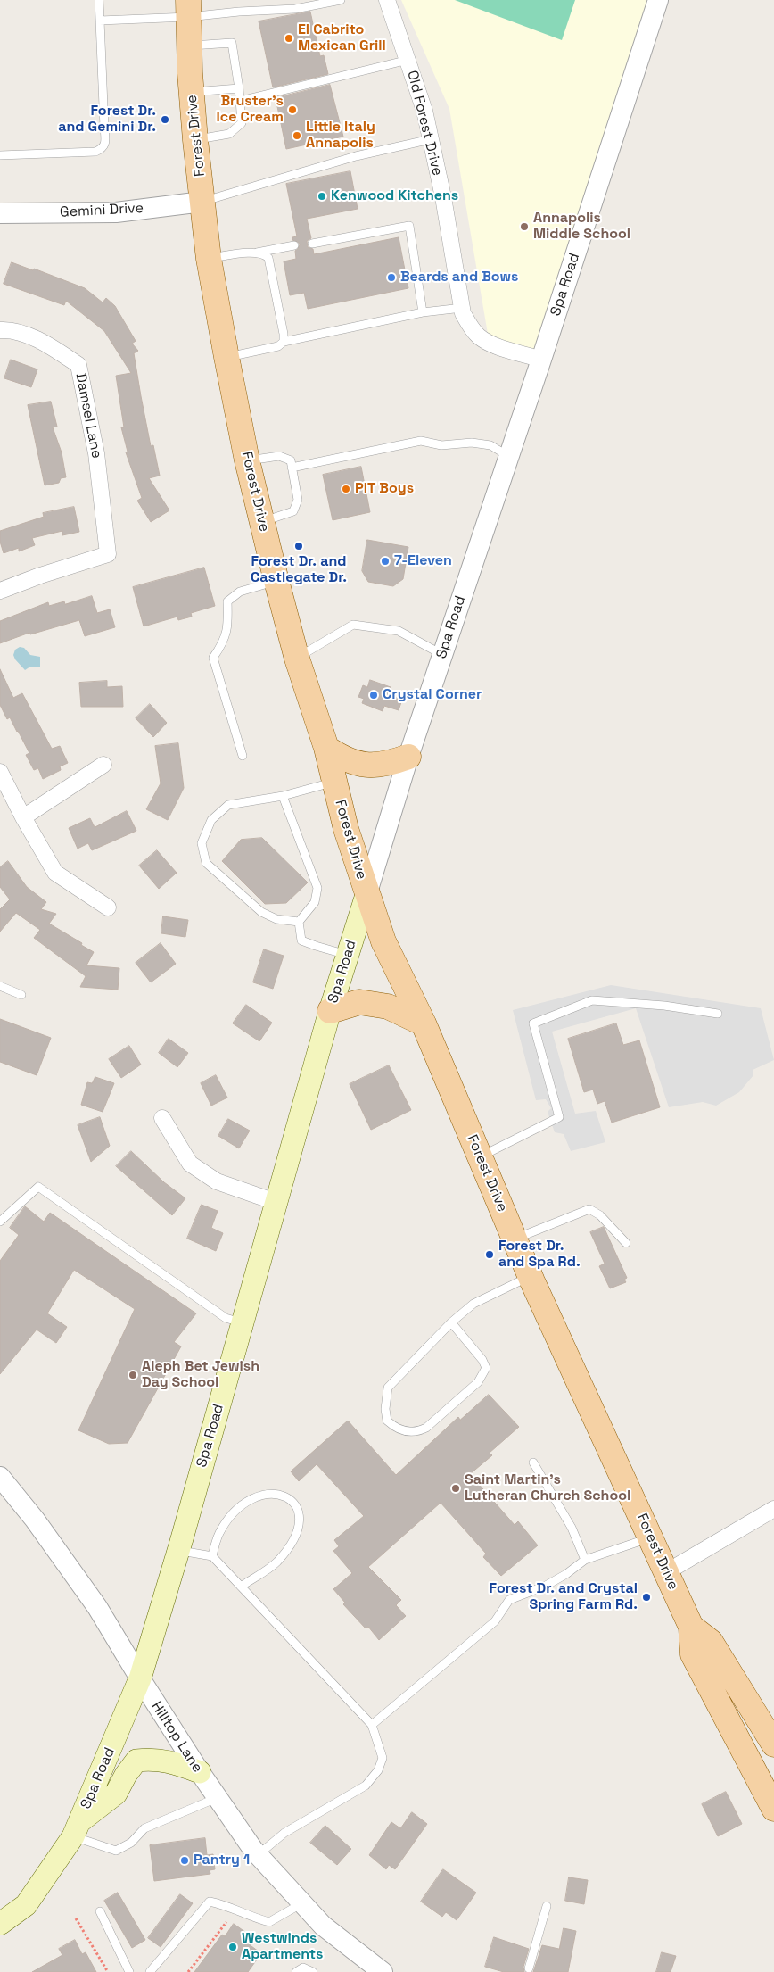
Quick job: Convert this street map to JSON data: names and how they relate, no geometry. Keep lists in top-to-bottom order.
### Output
{
  "streets": {
    "main road": ["Forest Drive", "Spa Road"],
    "street": [
      "Old Forest Drive",
      "Gemini Drive",
      "Damsel Lane",
      "Hilltop Lane"
    ]
  },
  "crossings": [
    ["Old Forest Drive", "Spa Road"],
    ["Forest Drive", "Gemini Drive"],
    ["Forest Drive", "Spa Road"],
    ["Spa Road", "Hilltop Lane"]
  ],
  "places": [
    "El Cabrito Mexican Grill",
    "Bruster's Ice Cream",
    "Forest Dr. and Gemini Dr.",
    "Little Italy Annapolis",
    "Kenwood Kitchens",
    "Annapolis Middle School",
    "Beards and Bows",
    "PIT Boys",
    "Forest Dr. and Castlegate Dr.",
    "7-Eleven",
    "Crystal Corner",
    "Forest Dr. and Spa Rd.",
    "Aleph Bet Jewish Day School",
    "Saint Martin's Lutheran Church School",
    "Forest Dr. and Crystal Spring Farm Rd.",
    "Pantry 1",
    "Westwinds Apartments"
  ]
}
